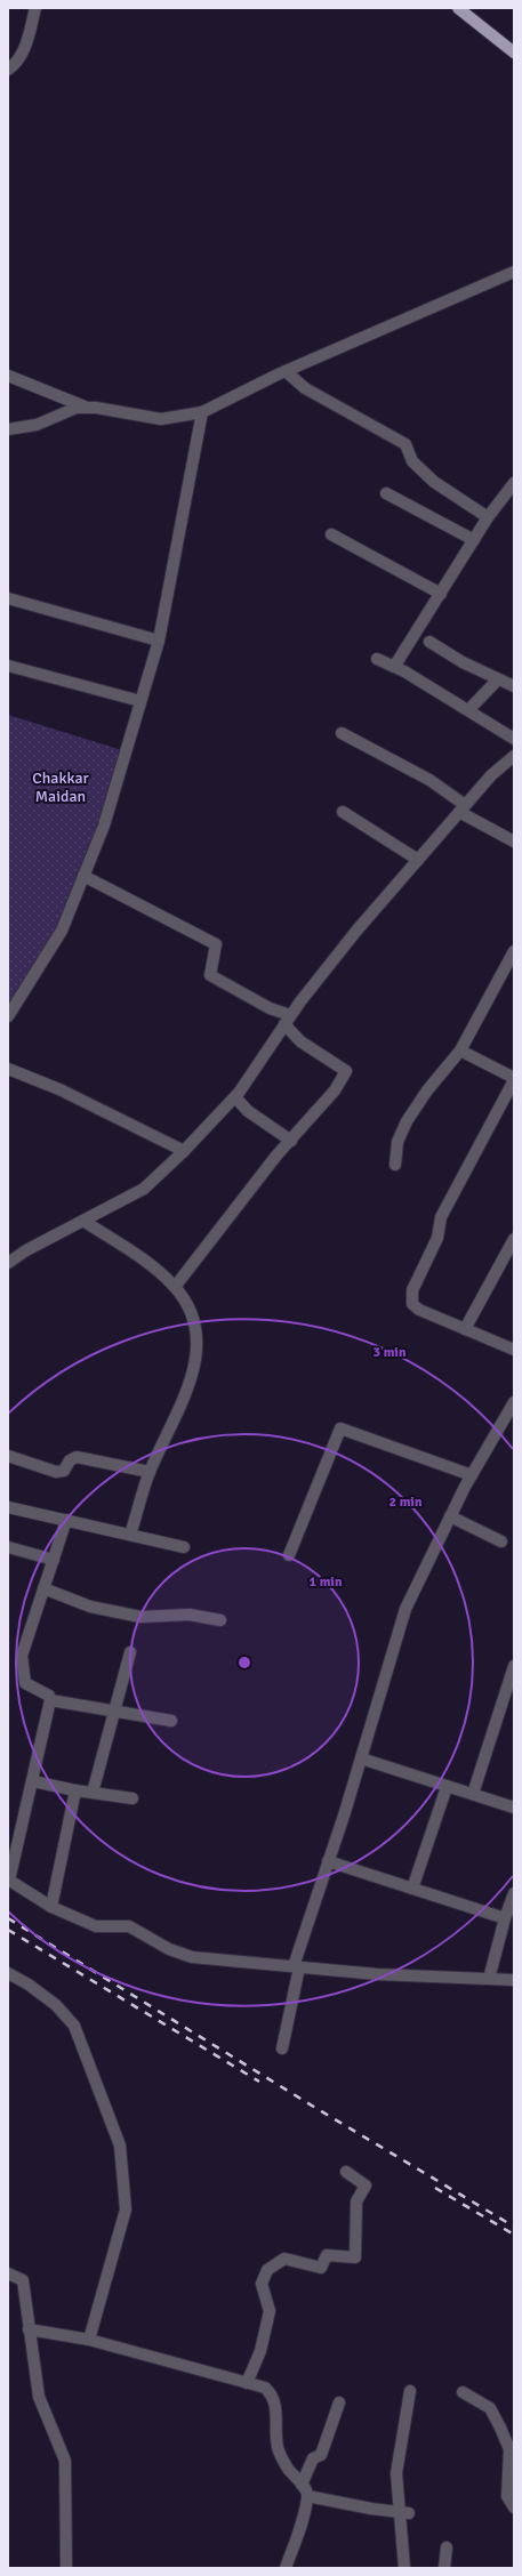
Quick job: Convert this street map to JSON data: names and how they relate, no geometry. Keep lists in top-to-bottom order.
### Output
{
  "parks": ["Chakkar Maidan"],
  "rings": ["3 min", "2 min", "1 min"]
}
